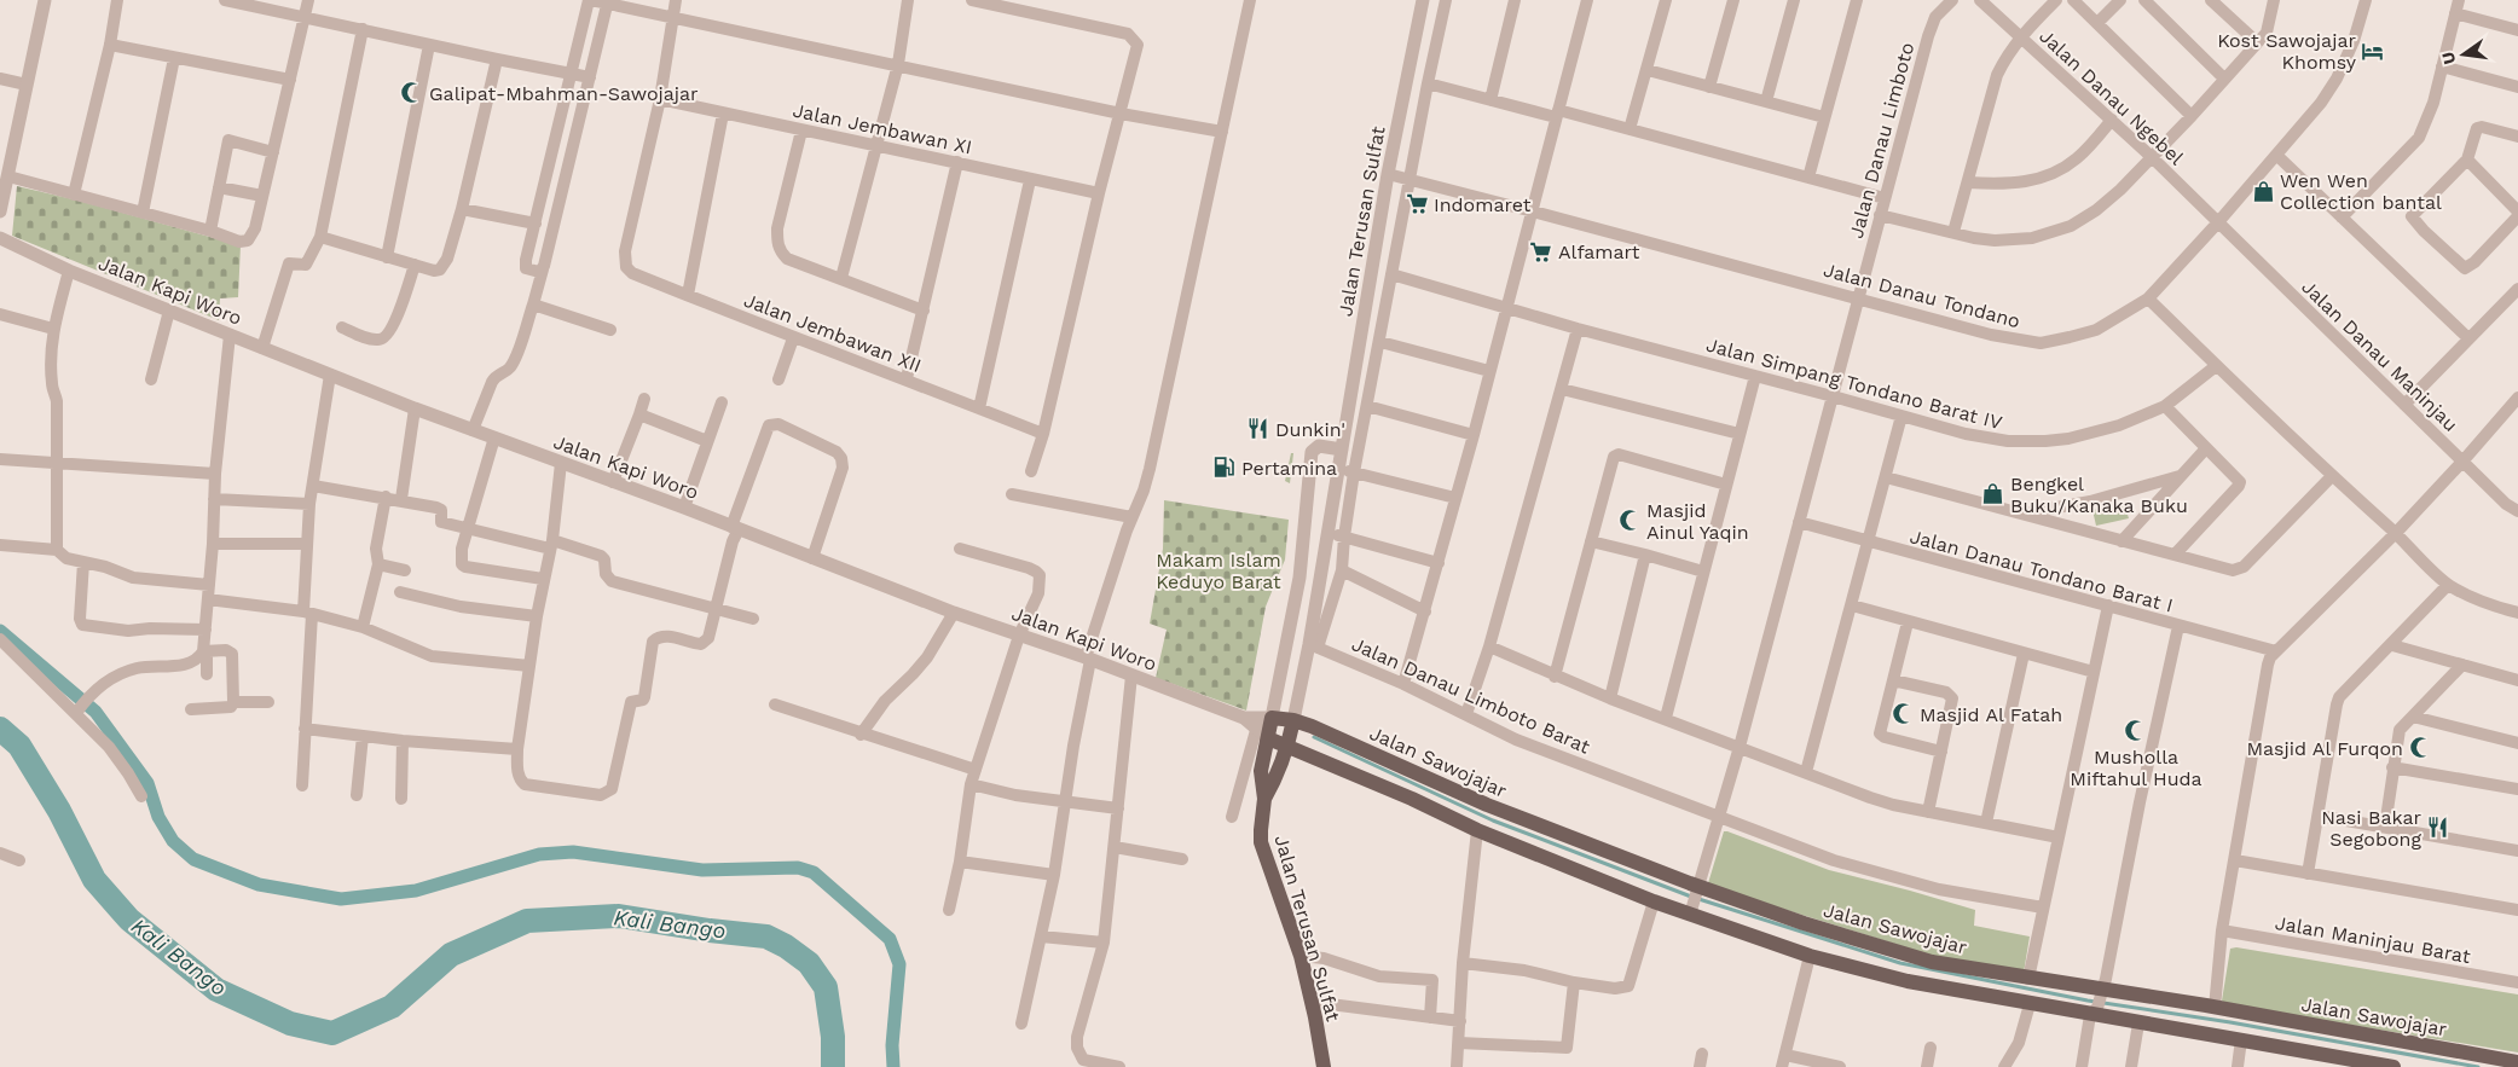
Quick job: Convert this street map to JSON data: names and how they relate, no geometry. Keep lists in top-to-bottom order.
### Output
{
  "streets": {
    "main road": ["Jalan Terusan Sulfat", "Jalan Kapi Woro", "Jalan Sawojajar"],
    "street": [
      "Jalan Danau Ngebel",
      "Jalan Jembawan XI",
      "Jalan Danau Limboto",
      "Jalan Danau Tondano",
      "Jalan Jembawan XII",
      "Jalan Danau Maninjau",
      "Jalan Simpang Tondano Barat IV",
      "Jalan Danau Tondano Barat I",
      "Jalan Danau Limboto Barat",
      "Jalan Maninjau Barat"
    ]
  },
  "crossings": [
    ["Jalan Danau Ngebel", "Jalan Danau Tondano"],
    ["Jalan Danau Ngebel", "Jalan Danau Maninjau"],
    ["Jalan Jembawan XI", "Jalan Jembawan XII"],
    ["Jalan Danau Limboto", "Jalan Danau Tondano"],
    ["Jalan Danau Limboto", "Jalan Simpang Tondano Barat IV"],
    ["Jalan Terusan Sulfat", "Jalan Kapi Woro"],
    ["Jalan Terusan Sulfat", "Jalan Danau Tondano"],
    ["Jalan Terusan Sulfat", "Jalan Simpang Tondano Barat IV"],
    ["Jalan Terusan Sulfat", "Jalan Danau Limboto Barat"],
    ["Jalan Terusan Sulfat", "Jalan Sawojajar"],
    ["Jalan Kapi Woro", "Jalan Sawojajar"],
    ["Jalan Danau Tondano", "Jalan Danau Maninjau"]
  ],
  "water": ["Kali Bango"],
  "parks": ["Makam Islam Keduyo Barat"],
  "places": {
    "hotel": ["Kost Sawojajar Khomsy"],
    "mosque": [
      "Galipat-Mbahman-Sawojajar",
      "Masjid Ainul Yaqin",
      "Masjid Al Fatah",
      "Musholla Miftahul Huda",
      "Masjid Al Furqon"
    ],
    "shop": ["Wen Wen Collection bantal", "Bengkel Buku/Kanaka Buku"],
    "supermarket": ["Indomaret", "Alfamart"],
    "restaurant": ["Dunkin'", "Nasi Bakar Segobong"],
    "fuel station": ["Pertamina"]
  },
  "north": "left"
}
